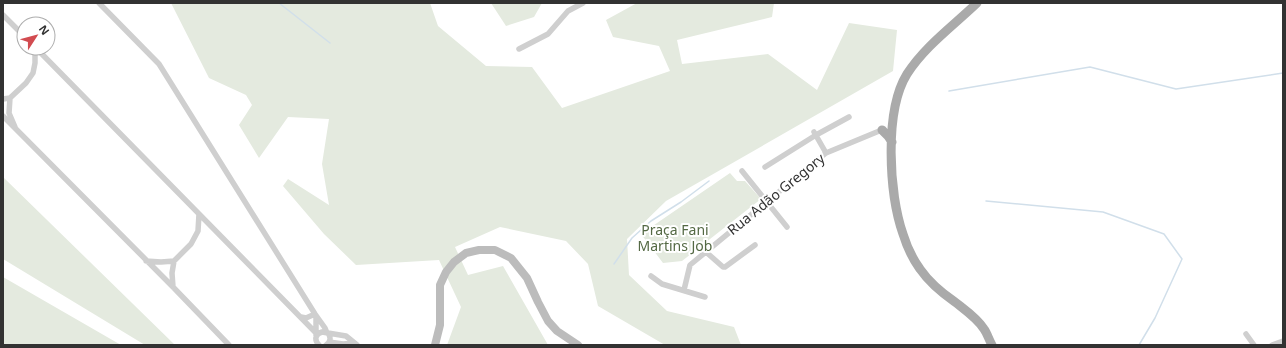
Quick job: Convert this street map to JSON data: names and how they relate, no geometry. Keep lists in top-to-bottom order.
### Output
{
  "streets": {
    "street": ["Rua Adão Gregory"]
  },
  "parks": ["Praça Fani Martins Job"],
  "north": "top right"
}
